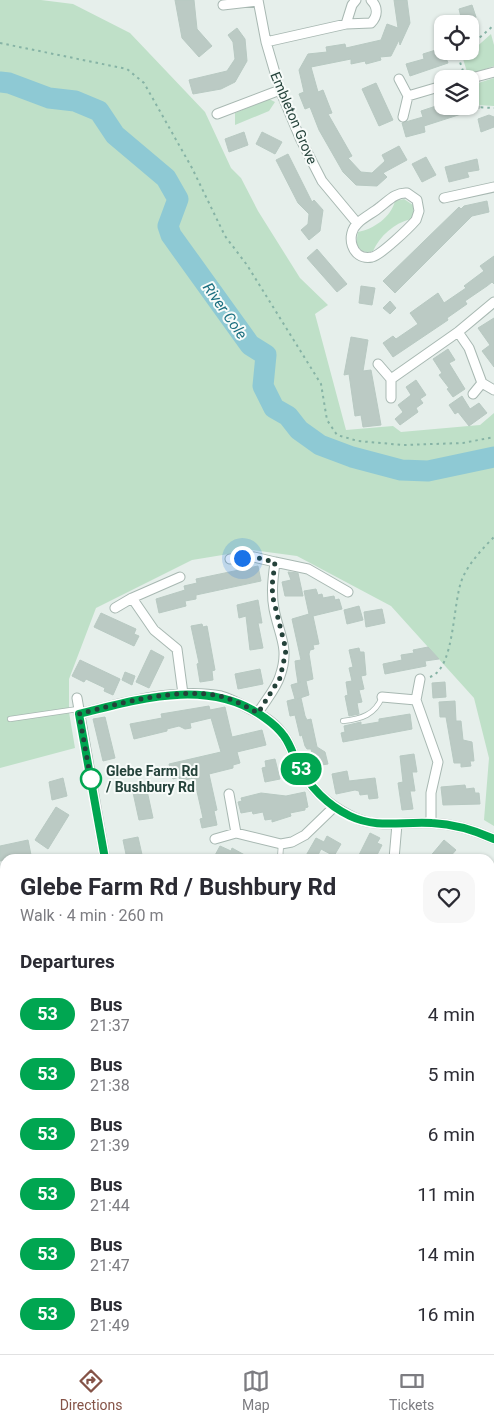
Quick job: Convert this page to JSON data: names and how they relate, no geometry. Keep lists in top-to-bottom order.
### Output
{
  "streets": {
    "street": ["Embleton Grove"]
  },
  "water": ["River Cole"],
  "places": ["Glebe Farm Rd / Bushbury Rd"],
  "lines": ["bus line 53"],
  "page": {
    "on_map": "53",
    "heading": [
      ["Glebe Farm Rd / Bushbury Rd", "Walk · 4 min · 260 m"],
      "Departures"
    ],
    "list": [
      {
        "mark": "53",
        "name": "Bus",
        "note": "21:37",
        "value": "4 min"
      },
      {
        "mark": "53",
        "name": "Bus",
        "note": "21:38",
        "value": "5 min"
      },
      {
        "mark": "53",
        "name": "Bus",
        "note": "21:39",
        "value": "6 min"
      },
      {
        "mark": "53",
        "name": "Bus",
        "note": "21:44",
        "value": "11 min"
      },
      {
        "mark": "53",
        "name": "Bus",
        "note": "21:47",
        "value": "14 min"
      },
      {
        "mark": "53",
        "name": "Bus",
        "note": "21:49",
        "value": "16 min"
      }
    ],
    "tabs": ["Directions", "Map", "Tickets"]
  }
}
